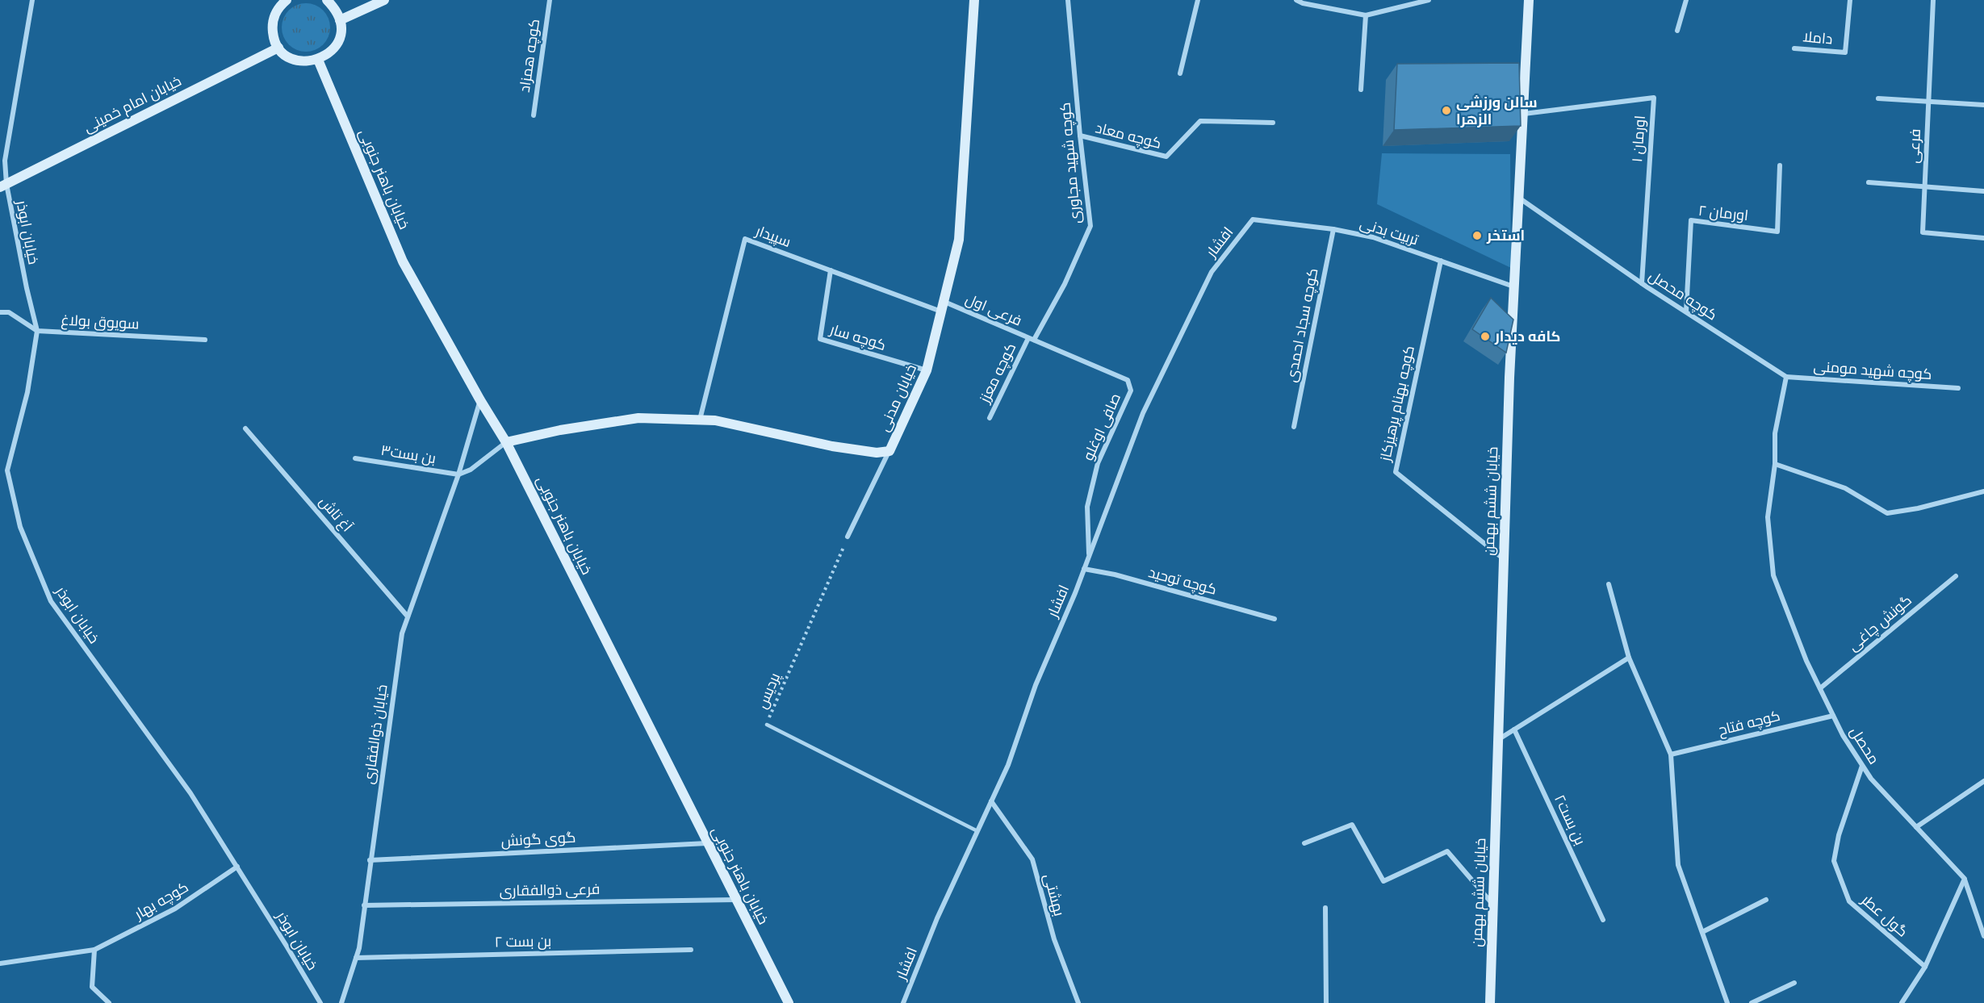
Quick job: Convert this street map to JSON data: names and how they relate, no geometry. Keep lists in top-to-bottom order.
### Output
{
  "streets": {
    "street": [
      "داملا",
      "کوچه همزاد",
      "خیابان امام خمینی",
      "کوچه معاد",
      "اورمان ۱",
      "فرعی",
      "کوچه شهید مجاوری",
      "خیابان باهنر جنوبی",
      "اورمان ۲",
      "تربیت بدنی",
      "خیابان ابوذر",
      "سپیدار",
      "افشار",
      "کوچه محصل",
      "فرعی اول",
      "سویوق بولاغ",
      "کوچه سجاد احمدی",
      "کوچه سار",
      "کوچه شهید مومنی",
      "کوچه معزز",
      "خیابان مدنی",
      "کوچه بهنام پرهیزکاز",
      "صافی اوغلو",
      "بن بست۳",
      "خیابان ششم بهمن",
      "آغ تاش",
      "کوچه توحید",
      "گونش چاغی",
      "کوچه فتاح",
      "خیابان ذوالفقاری",
      "محصل",
      "بن بست۲",
      "گوی گونش",
      "فرعی ذوالفقاری",
      "بهشتی",
      "کوچه بهار",
      "گول عطر",
      "بن بست ۲"
    ],
    "lane": ["پردیس"]
  },
  "crossings": [
    ["خیابان امام خمینی", "خیابان ابوذر"],
    ["کوچه معاد", "کوچه شهید مجاوری"],
    ["اورمان ۱", "کوچه محصل"],
    ["اورمان ۱", "خیابان ششم بهمن"],
    ["کوچه شهید مجاوری", "فرعی اول"],
    ["کوچه شهید مجاوری", "صافی اوغلو"],
    ["خیابان باهنر جنوبی", "خیابان مدنی"],
    ["خیابان باهنر جنوبی", "خیابان ذوالفقاری"],
    ["خیابان باهنر جنوبی", "گوی گونش"],
    ["خیابان باهنر جنوبی", "فرعی ذوالفقاری"],
    ["اورمان ۲", "کوچه محصل"],
    ["تربیت بدنی", "افشار"],
    ["تربیت بدنی", "کوچه سجاد احمدی"],
    ["تربیت بدنی", "کوچه بهنام پرهیزکاز"],
    ["تربیت بدنی", "خیابان ششم بهمن"],
    ["خیابان ابوذر", "سویوق بولاغ"],
    ["خیابان ابوذر", "کوچه بهار"],
    ["سپیدار", "کوچه سار"],
    ["سپیدار", "خیابان مدنی"],
    ["افشار", "صافی اوغلو"],
    ["افشار", "کوچه توحید"],
    ["افشار", "پردیس"],
    ["افشار", "بهشتی"],
    ["کوچه محصل", "کوچه شهید مومنی"],
    ["کوچه محصل", "خیابان ششم بهمن"],
    ["کوچه محصل", "محصل"],
    ["فرعی اول", "کوچه معزز"],
    ["فرعی اول", "خیابان مدنی"],
    ["فرعی اول", "صافی اوغلو"],
    ["کوچه سار", "خیابان مدنی"],
    ["کوچه شهید مومنی", "محصل"],
    ["کوچه بهنام پرهیزکاز", "خیابان ششم بهمن"],
    ["بن بست۳", "خیابان ذوالفقاری"],
    ["آغ تاش", "خیابان ذوالفقاری"],
    ["گونش چاغی", "محصل"],
    ["کوچه فتاح", "محصل"],
    ["خیابان ذوالفقاری", "گوی گونش"],
    ["خیابان ذوالفقاری", "فرعی ذوالفقاری"],
    ["خیابان ذوالفقاری", "بن بست ۲"],
    ["محصل", "گول عطر"]
  ],
  "places": ["سالن ورزشی الزهرا", "استخر", "کافه دیدار"]
}
